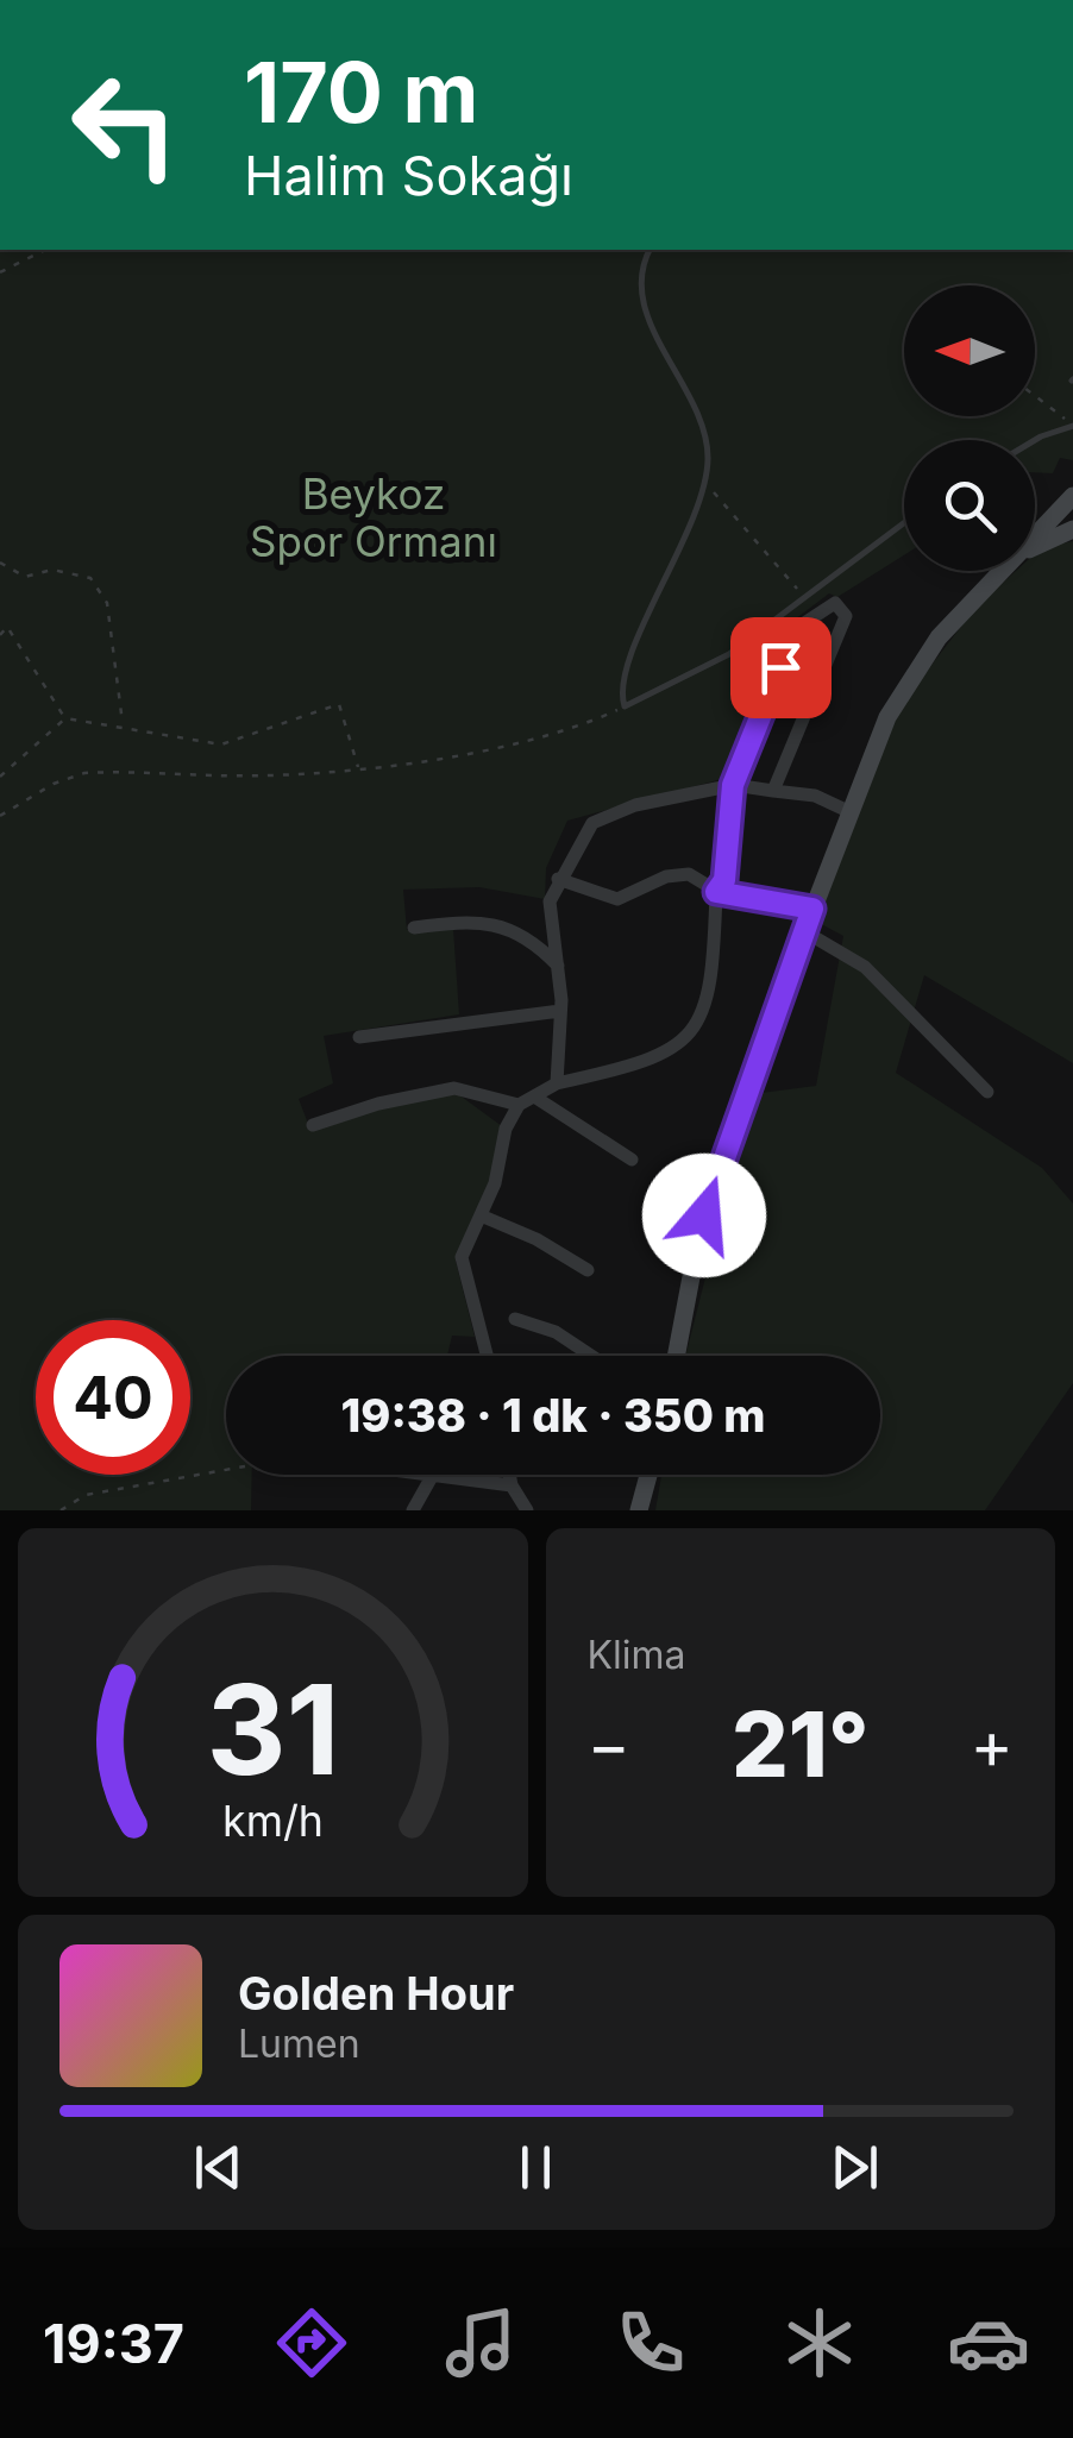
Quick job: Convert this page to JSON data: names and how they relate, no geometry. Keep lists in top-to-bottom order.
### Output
{
  "parks": ["Beykoz Spor Ormanı"],
  "north": "left",
  "page": {
    "turn": ["170 m", "Halim Sokağı"],
    "limit": "40",
    "trip": "19:38 · 1 dk · 350 m",
    "tile": "Klima",
    "heat": ["−", "21°", "+"],
    "song": ["Golden Hour", "Lumen"],
    "tabs": "19:37",
    "gauge": ["31", "km/h"]
  }
}
